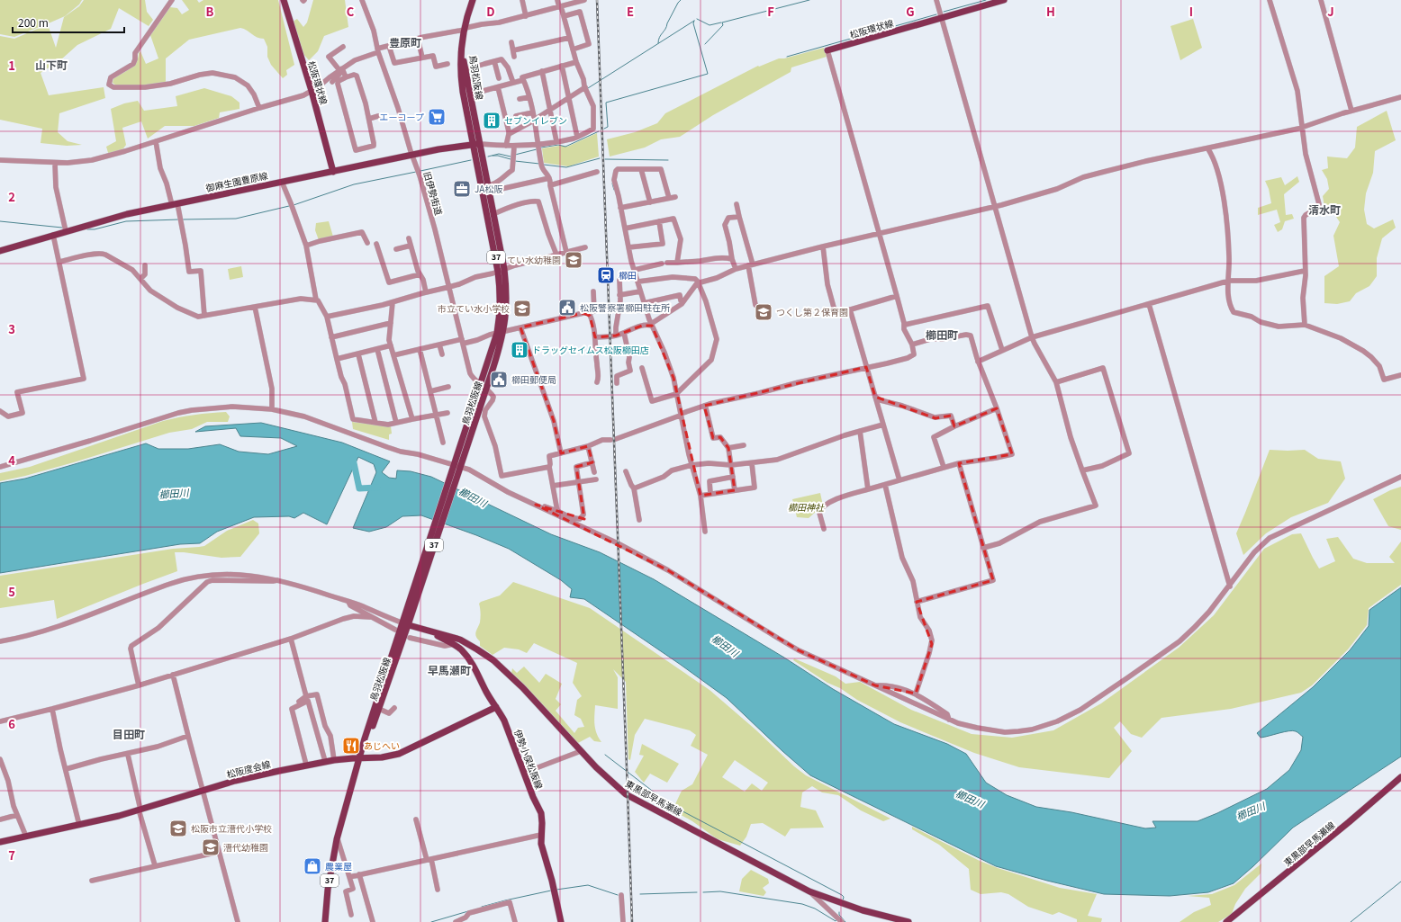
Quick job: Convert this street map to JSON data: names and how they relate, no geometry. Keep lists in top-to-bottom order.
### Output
{
  "streets": {
    "main road": [
      "松阪環状線",
      "鳥羽松阪線",
      "御麻生園豊原線",
      "37",
      "伊勢小俣松阪線",
      "松阪度会線",
      "東黒部早馬瀬線"
    ],
    "street": ["旧伊勢街道"]
  },
  "crossings": [
    ["松阪環状線", "御麻生園豊原線"],
    ["鳥羽松阪線", "御麻生園豊原線"],
    ["鳥羽松阪線", "旧伊勢街道"],
    ["鳥羽松阪線", "松阪度会線"],
    ["鳥羽松阪線", "東黒部早馬瀬線"],
    ["御麻生園豊原線", "旧伊勢街道"],
    ["伊勢小俣松阪線", "松阪度会線"],
    ["伊勢小俣松阪線", "東黒部早馬瀬線"]
  ],
  "districts": [
    "豊原町",
    "山下町",
    "清水町",
    "櫛田町",
    "早馬瀬町",
    "目田町"
  ],
  "water": ["櫛田川"],
  "parks": ["櫛田神社"],
  "places": {
    "supermarket": ["エーコープ"],
    "building": ["セブンイレブン", "ドラッグセイムス松阪櫛田店"],
    "office": ["JA松阪"],
    "school or university": [
      "てい水幼稚園",
      "市立てい水小学校",
      "つくし第２保育園",
      "松阪市立漕代小学校",
      "漕代幼稚園"
    ],
    "station": ["櫛田"],
    "public building": ["松阪警察署櫛田駐在所", "櫛田郵便局"],
    "restaurant": ["あじへい"],
    "shop": ["農業屋"]
  },
  "scale_bar": "200 m",
  "grid": {
    "columns": [
      "B",
      "C",
      "D",
      "E",
      "F",
      "G",
      "H",
      "I",
      "J"
    ],
    "rows": [
      "1",
      "2",
      "3",
      "4",
      "5",
      "6",
      "7"
    ]
  }
}
